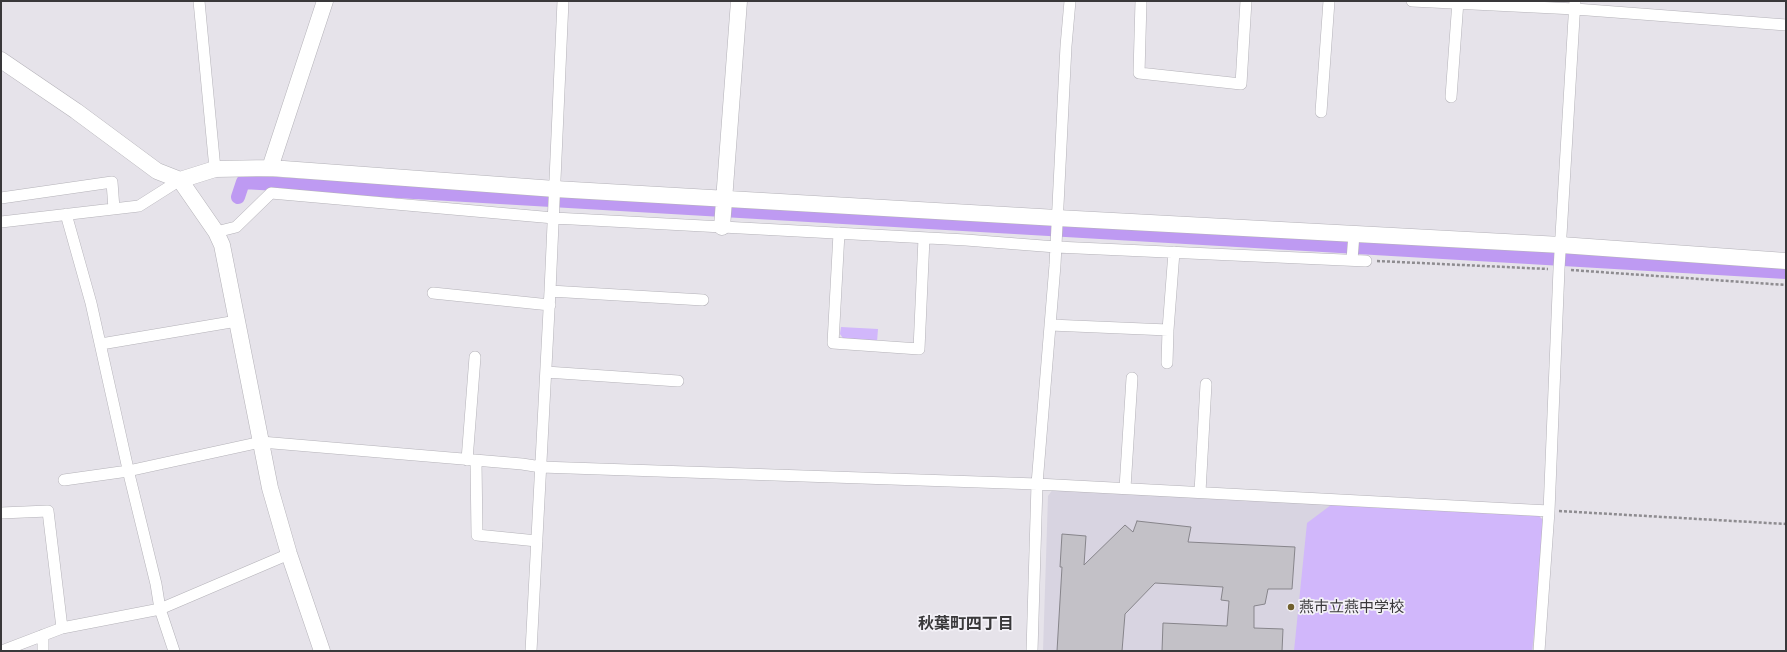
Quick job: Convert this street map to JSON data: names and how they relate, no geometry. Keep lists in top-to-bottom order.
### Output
{
  "districts": ["秋葉町四丁目"],
  "places": ["燕市立燕中学校"]
}
